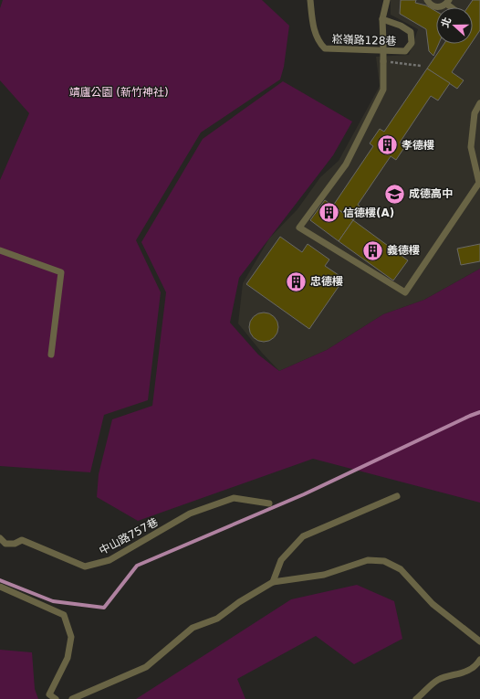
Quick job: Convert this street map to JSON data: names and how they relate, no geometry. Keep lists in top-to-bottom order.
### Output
{
  "streets": {
    "lane": ["崧嶺路128巷", "中山路757巷"]
  },
  "parks": ["靖廬公園 (新竹神社)"],
  "places": {
    "building": [
      "孝德樓",
      "信德樓(A)",
      "義德樓",
      "忠德樓"
    ],
    "school or university": ["成德高中"]
  },
  "north": "left"
}
